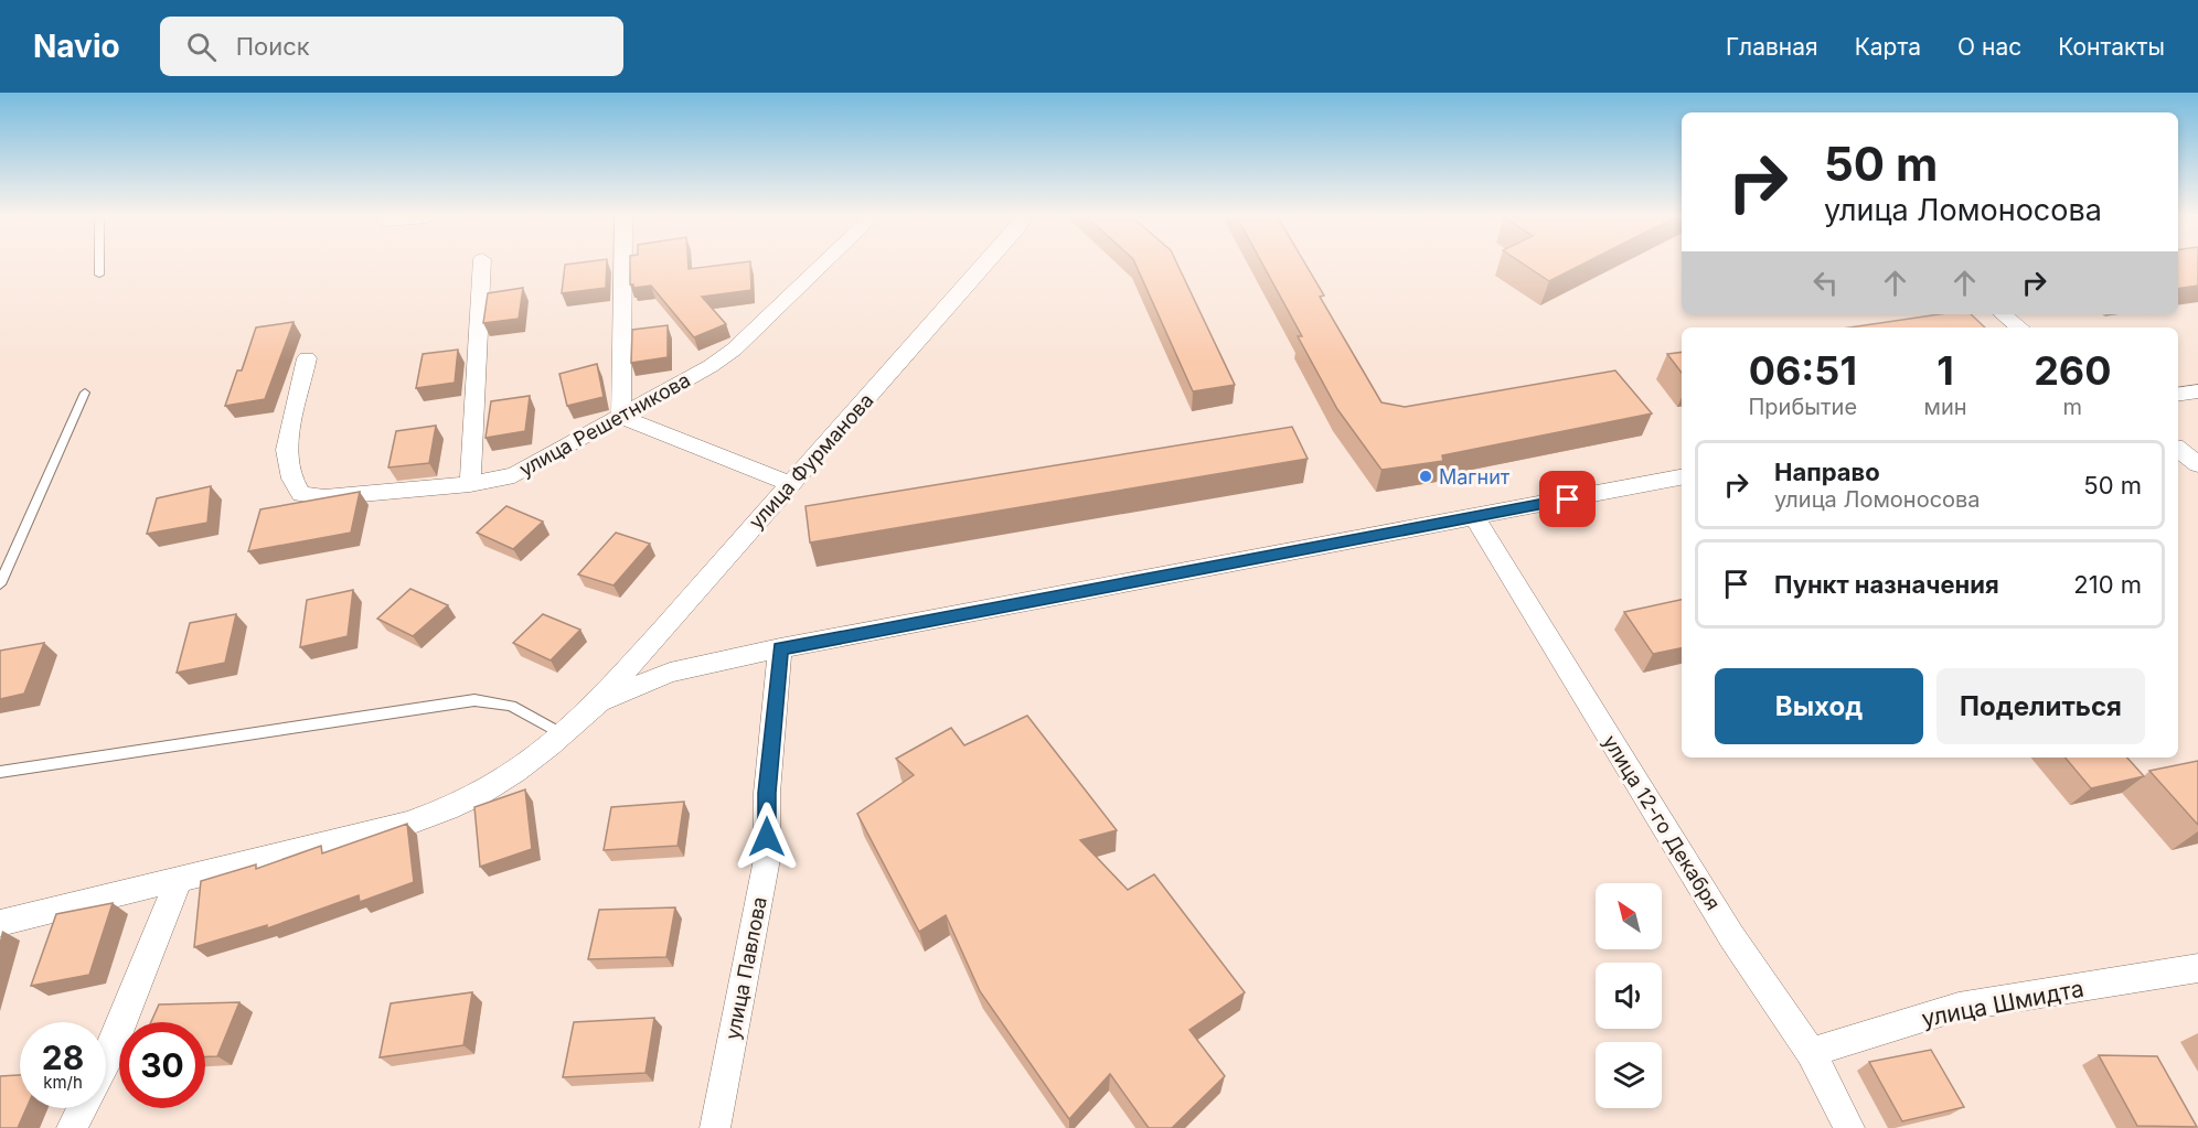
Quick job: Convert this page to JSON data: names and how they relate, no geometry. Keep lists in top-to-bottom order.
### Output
{
  "streets": {
    "street": [
      "улица Решетникова",
      "улица Фурманова",
      "улица 12-го Декабря",
      "улица Павлова",
      "улица Шмидта"
    ]
  },
  "crossings": [
    ["улица 12-го Декабря", "улица Шмидта"]
  ],
  "places": ["Магнит"],
  "north": "top left",
  "page": {
    "header": "Navio",
    "search": "Поиск",
    "nav": [
      "Главная",
      "Карта",
      "О нас",
      "Контакты"
    ],
    "turn": ["50 m", "улица Ломоносова"],
    "eta": [
      "06:51",
      "Прибытие",
      "1",
      "мин",
      "260",
      "m"
    ],
    "list": [
      {
        "name": "Направо",
        "note": "улица Ломоносова",
        "value": "50 m"
      },
      {
        "name": "Пункт назначения",
        "value": "210 m"
      }
    ],
    "buttons": ["Выход", "Поделиться"],
    "speed": "28 km/h",
    "limit": "30"
  }
}
